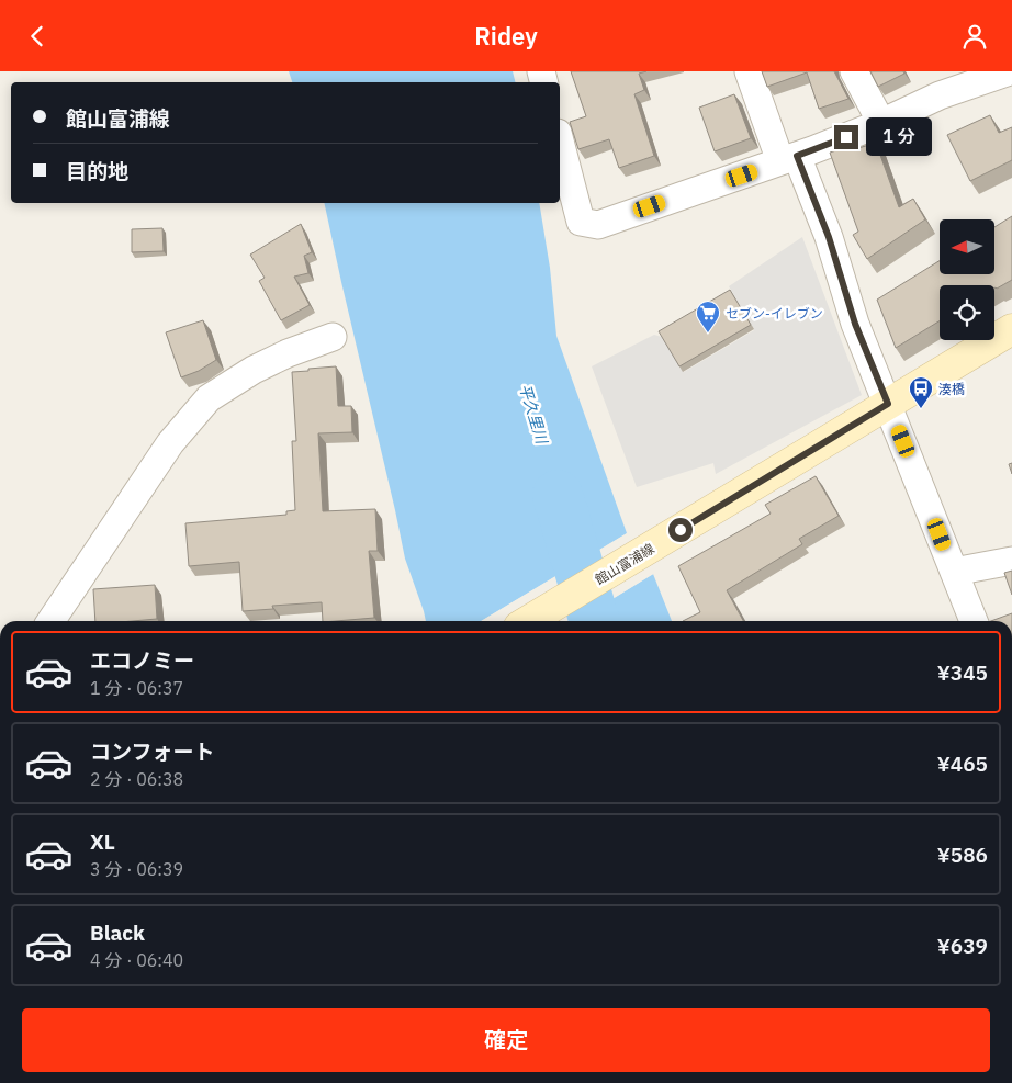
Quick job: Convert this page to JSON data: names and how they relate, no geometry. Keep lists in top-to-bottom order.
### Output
{
  "streets": {
    "main road": ["館山富浦線"]
  },
  "water": ["平久里川"],
  "places": {
    "supermarket": ["セブン-イレブン"],
    "bus stop": ["湊橋"]
  },
  "north": "left",
  "page": {
    "header": "Ridey",
    "banner": ["館山富浦線", "目的地"],
    "bubble": "1 分",
    "list": [
      {
        "name": "エコノミー",
        "note": "1 分 · 06:37",
        "value": "¥345"
      },
      {
        "name": "コンフォート",
        "note": "2 分 · 06:38",
        "value": "¥465"
      },
      {
        "name": "XL",
        "note": "3 分 · 06:39",
        "value": "¥586"
      },
      {
        "name": "Black",
        "note": "4 分 · 06:40",
        "value": "¥639"
      }
    ],
    "buttons": "確定"
  }
}
